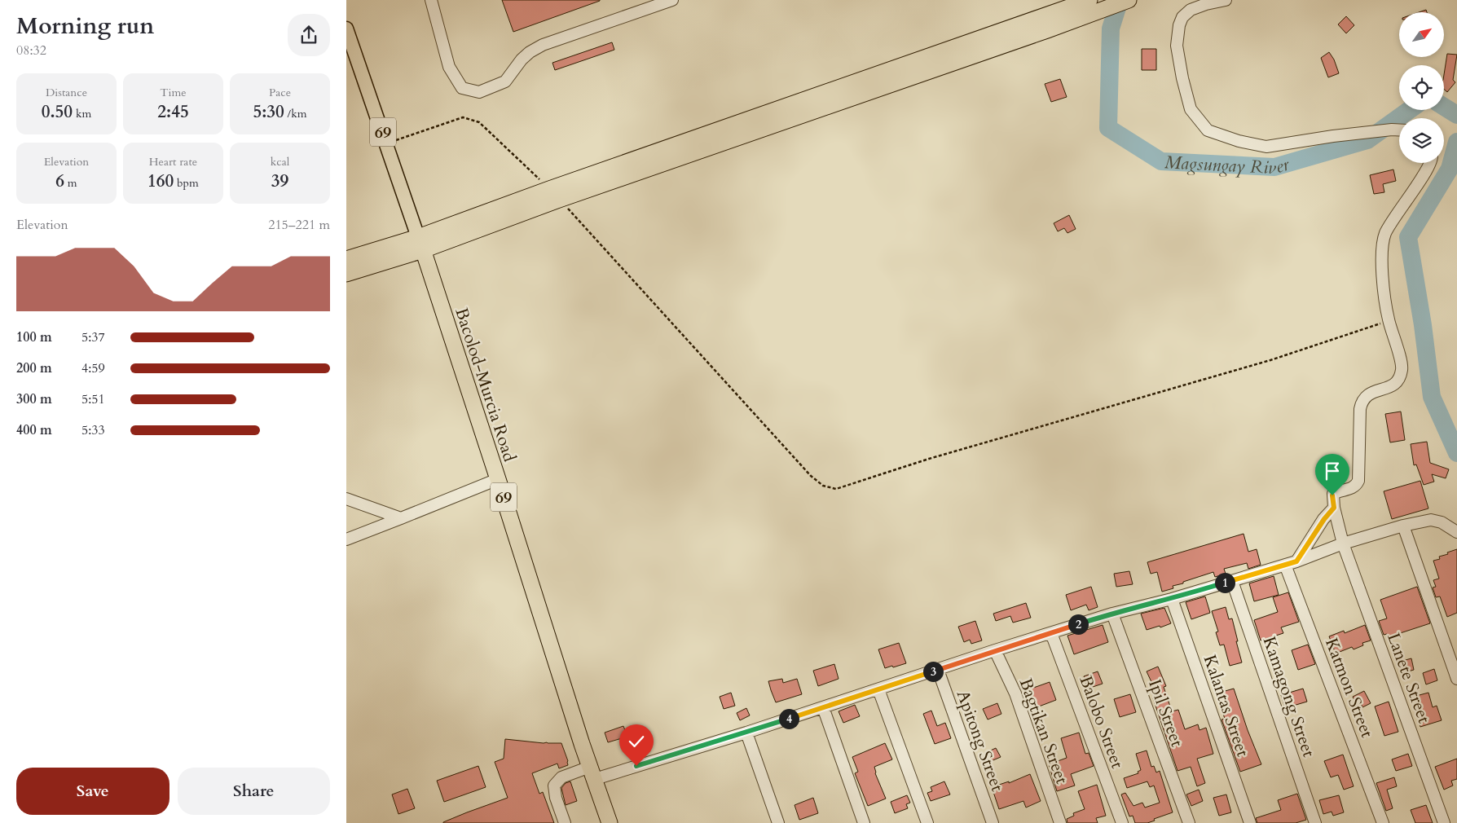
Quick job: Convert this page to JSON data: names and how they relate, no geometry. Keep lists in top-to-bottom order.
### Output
{
  "streets": {
    "highway": ["69", "Bacolod-Murcia Road"],
    "street": [
      "Lanete Street",
      "Katmon Street",
      "Kamagong Street",
      "Kalantas Street",
      "Ipil Street",
      "Balobo Street",
      "Bagtikan Street",
      "Apitong Street"
    ]
  },
  "water": ["Magsungay River"],
  "north": "top right",
  "page": {
    "heading": ["Morning run", "08:32"],
    "stats": [
      ["Distance", "0.50 km"],
      ["Time", "2:45"],
      ["Pace", "5:30 /km"],
      ["Elevation", "6 m"],
      ["Heart rate", "160 bpm"],
      ["kcal", "39"]
    ],
    "chart": ["Elevation", "215–221 m"],
    "list": [
      {
        "name": "100 m",
        "note": "5:37"
      },
      {
        "name": "200 m",
        "note": "4:59"
      },
      {
        "name": "300 m",
        "note": "5:51"
      },
      {
        "name": "400 m",
        "note": "5:33"
      }
    ],
    "pins": [
      "1",
      "2",
      "3",
      "4"
    ],
    "buttons": ["Save", "Share"]
  }
}
